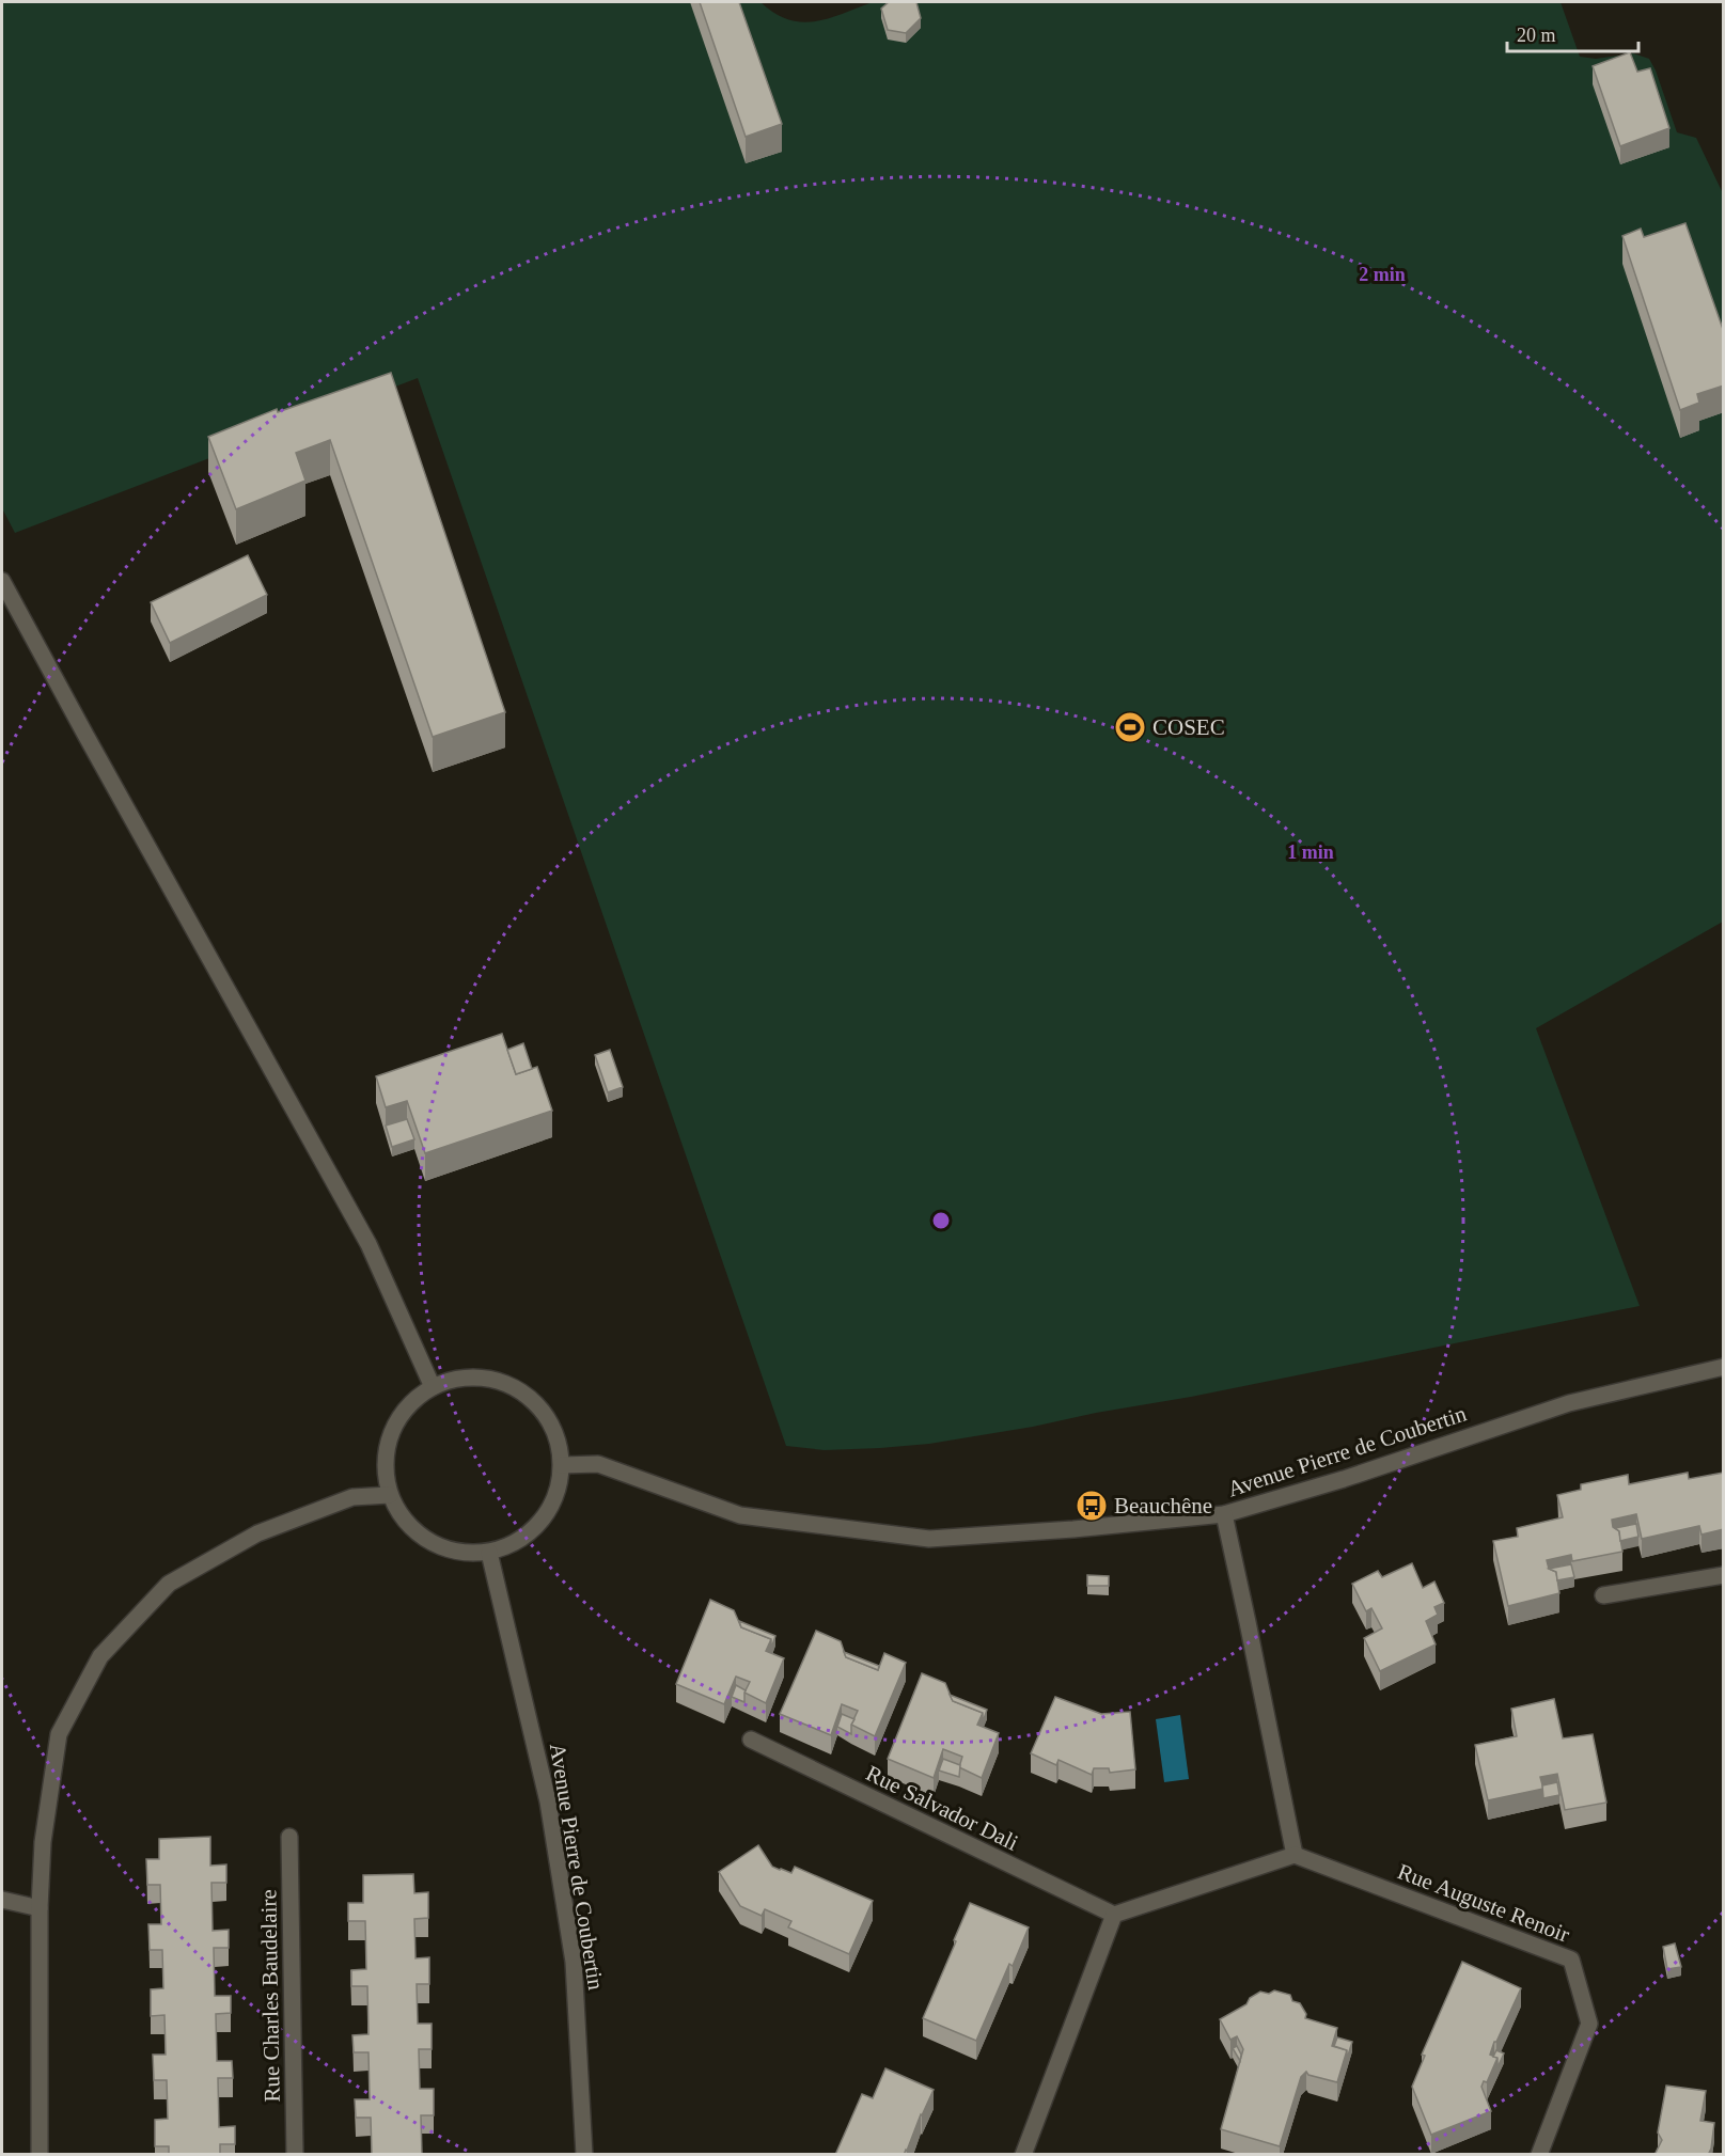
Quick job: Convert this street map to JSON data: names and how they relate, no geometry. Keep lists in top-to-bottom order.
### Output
{
  "streets": {
    "street": [
      "Avenue Pierre de Coubertin",
      "Rue Salvador Dali",
      "Rue Auguste Renoir",
      "Rue Charles Baudelaire"
    ]
  },
  "places": {
    "sports": ["COSEC"],
    "bus stop": ["Beauchêne"]
  },
  "scale_bar": "20 m",
  "rings": ["2 min", "1 min"]
}
